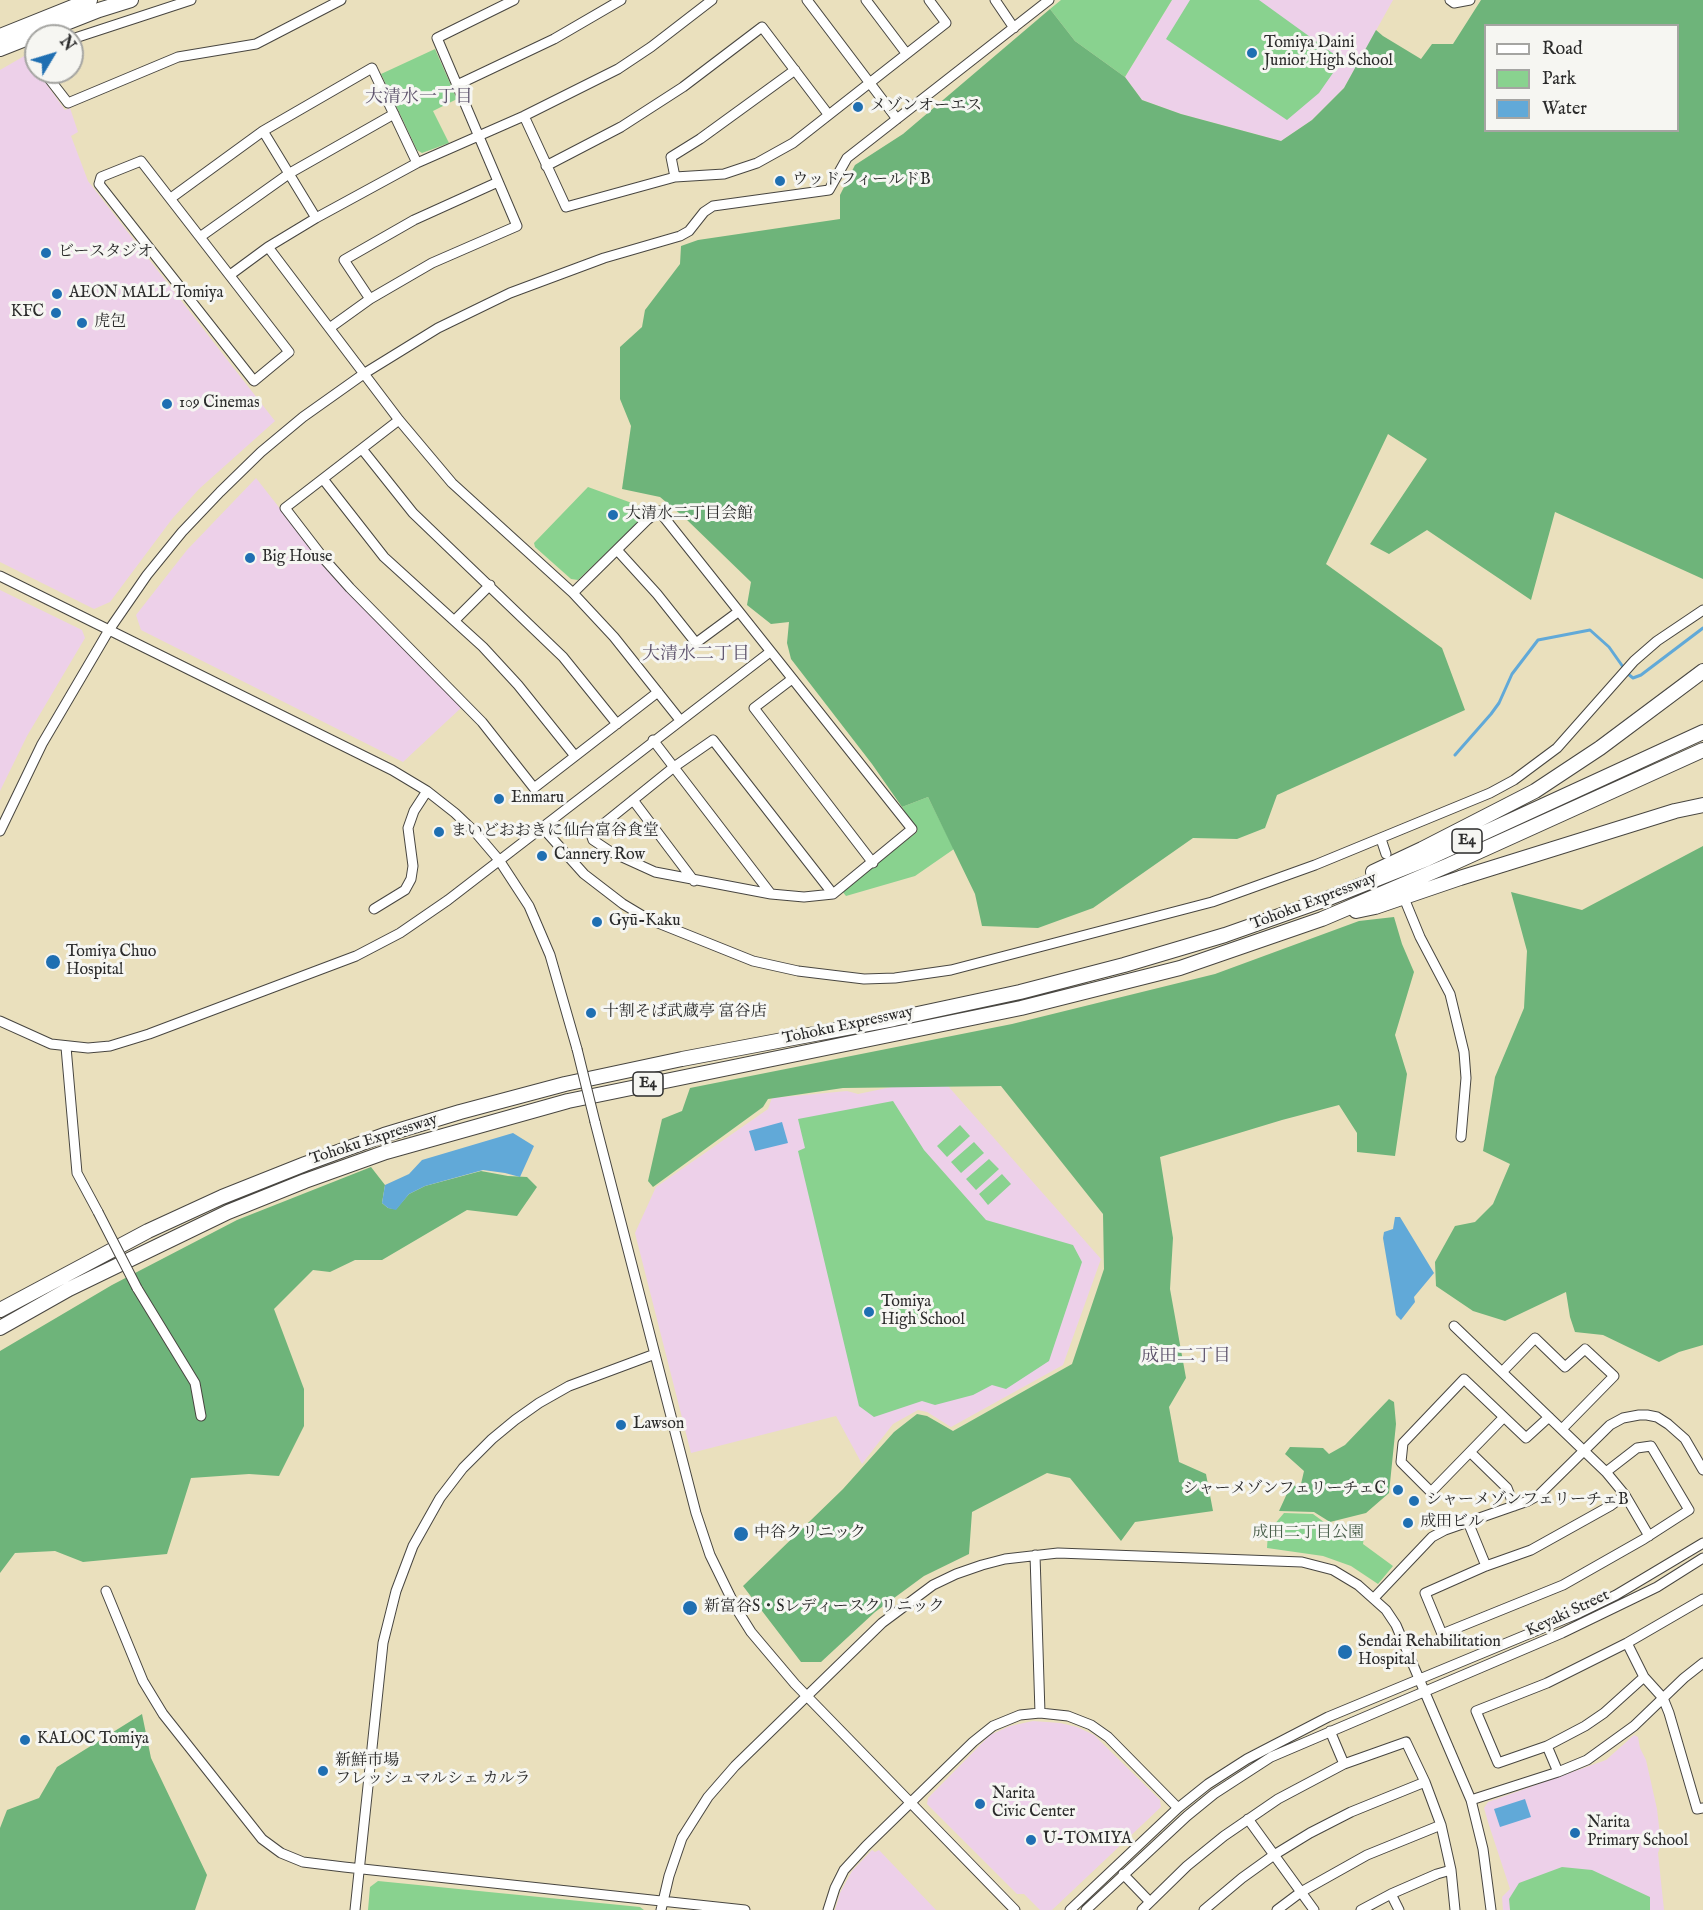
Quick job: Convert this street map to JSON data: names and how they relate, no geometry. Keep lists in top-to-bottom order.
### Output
{
  "streets": {
    "highway": ["E4", "Tohoku Expressway"],
    "street": ["Keyaki Street"]
  },
  "districts": ["大清水一丁目", "大清水二丁目", "成田二丁目"],
  "parks": ["成田二丁目公園"],
  "places": [
    "Tomiya Daini Junior High School",
    "メゾンオーエス",
    "ウッドフィールドB",
    "ビースタジオ",
    "AEON MALL Tomiya",
    "KFC",
    "虎包",
    "109 Cinemas",
    "大清水二丁目会館",
    "Big House",
    "Enmaru",
    "まいどおおきに仙台富谷食堂",
    "Cannery Row",
    "Gyū-Kaku",
    "Tomiya Chuo Hospital",
    "十割そば武蔵亭 富谷店",
    "Tomiya High School",
    "Lawson",
    "シャーメゾンフェリーチェC",
    "シャーメゾンフェリーチェB",
    "成田ビル",
    "中谷クリニック",
    "新富谷S・Sレディースクリニック",
    "Sendai Rehabilitation Hospital",
    "KALOC Tomiya",
    "新鮮市場 フレッシュマルシェ カルラ",
    "Narita Civic Center",
    "Narita Primary School",
    "U-TOMIYA"
  ],
  "legend": ["Road", "Park", "Water"],
  "north": "top right"
}
